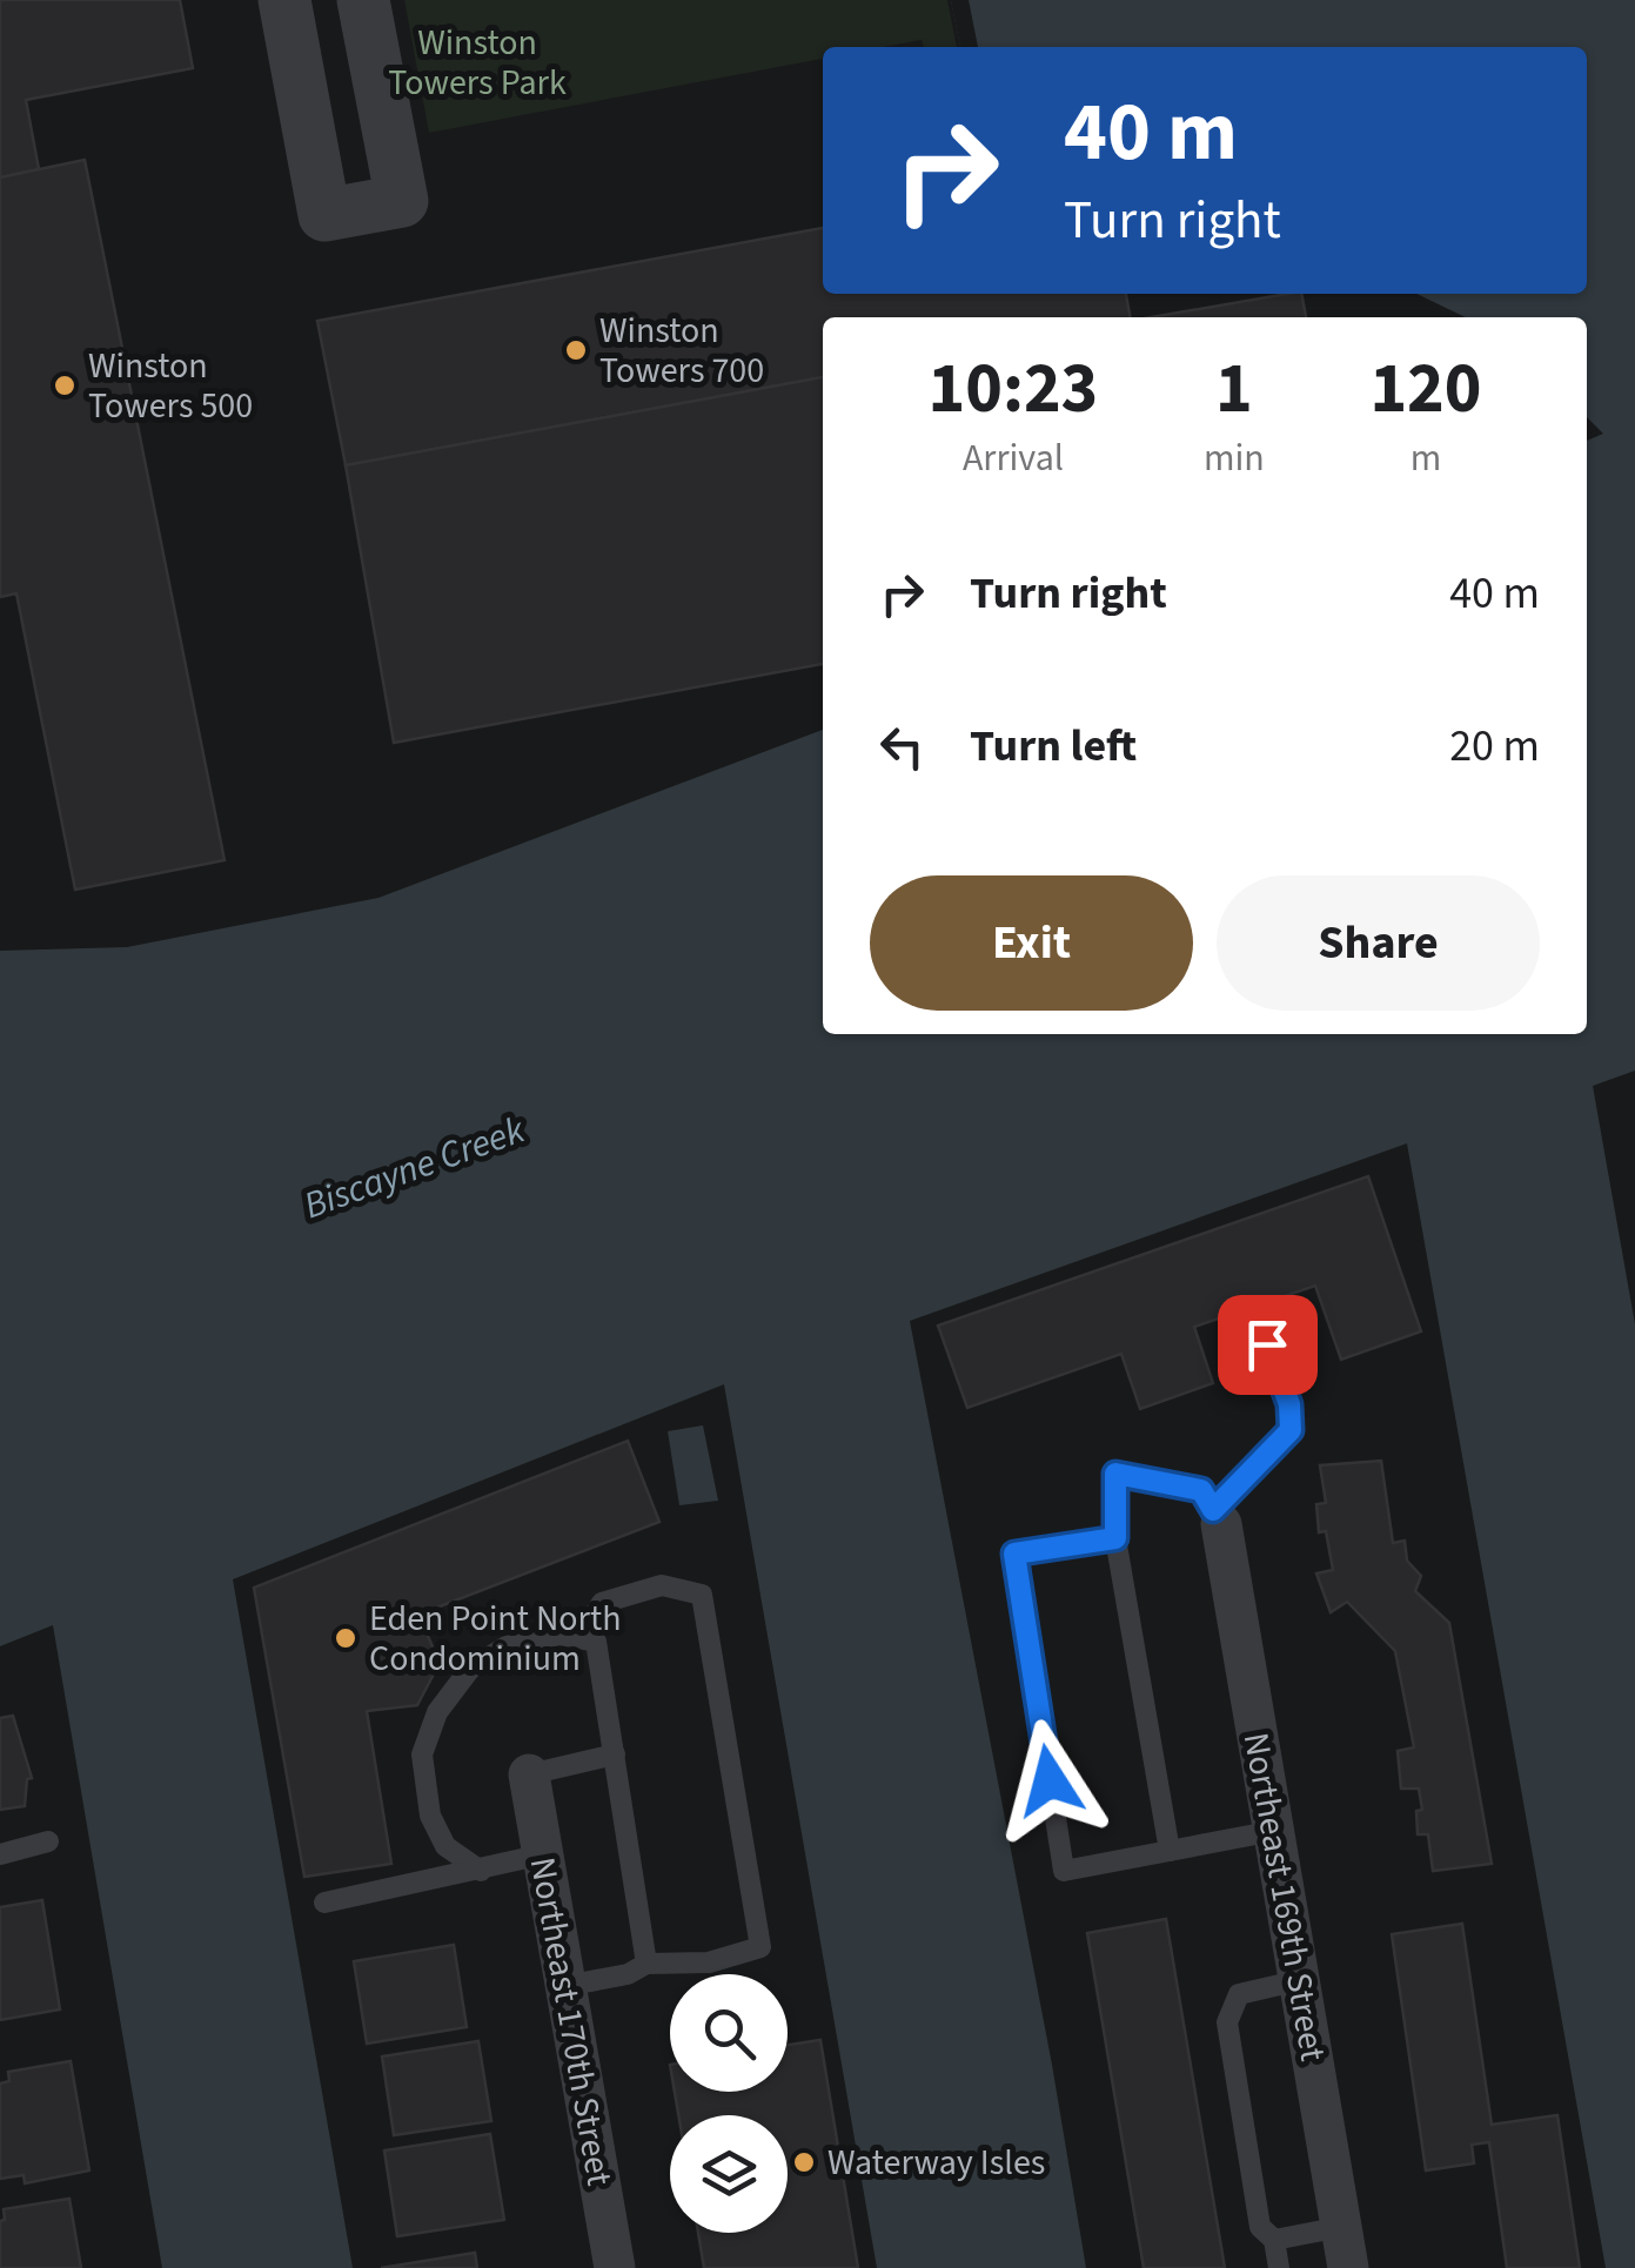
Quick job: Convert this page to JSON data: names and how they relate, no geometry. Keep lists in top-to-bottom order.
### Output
{
  "streets": {
    "street": ["Northeast 169th Street", "Northeast 170th Street"]
  },
  "water": ["Biscayne Creek"],
  "parks": ["Winston Towers Park"],
  "places": [
    "Winston Towers 700",
    "Winston Towers 500",
    "Eden Point North Condominium",
    "Waterway Isles"
  ],
  "page": {
    "turn": ["40 m", "Turn right"],
    "eta": [
      "10:23",
      "Arrival",
      "1",
      "min",
      "120",
      "m"
    ],
    "list": [
      {
        "name": "Turn right",
        "value": "40 m"
      },
      {
        "name": "Turn left",
        "value": "20 m"
      }
    ],
    "buttons": ["Exit", "Share"]
  }
}
